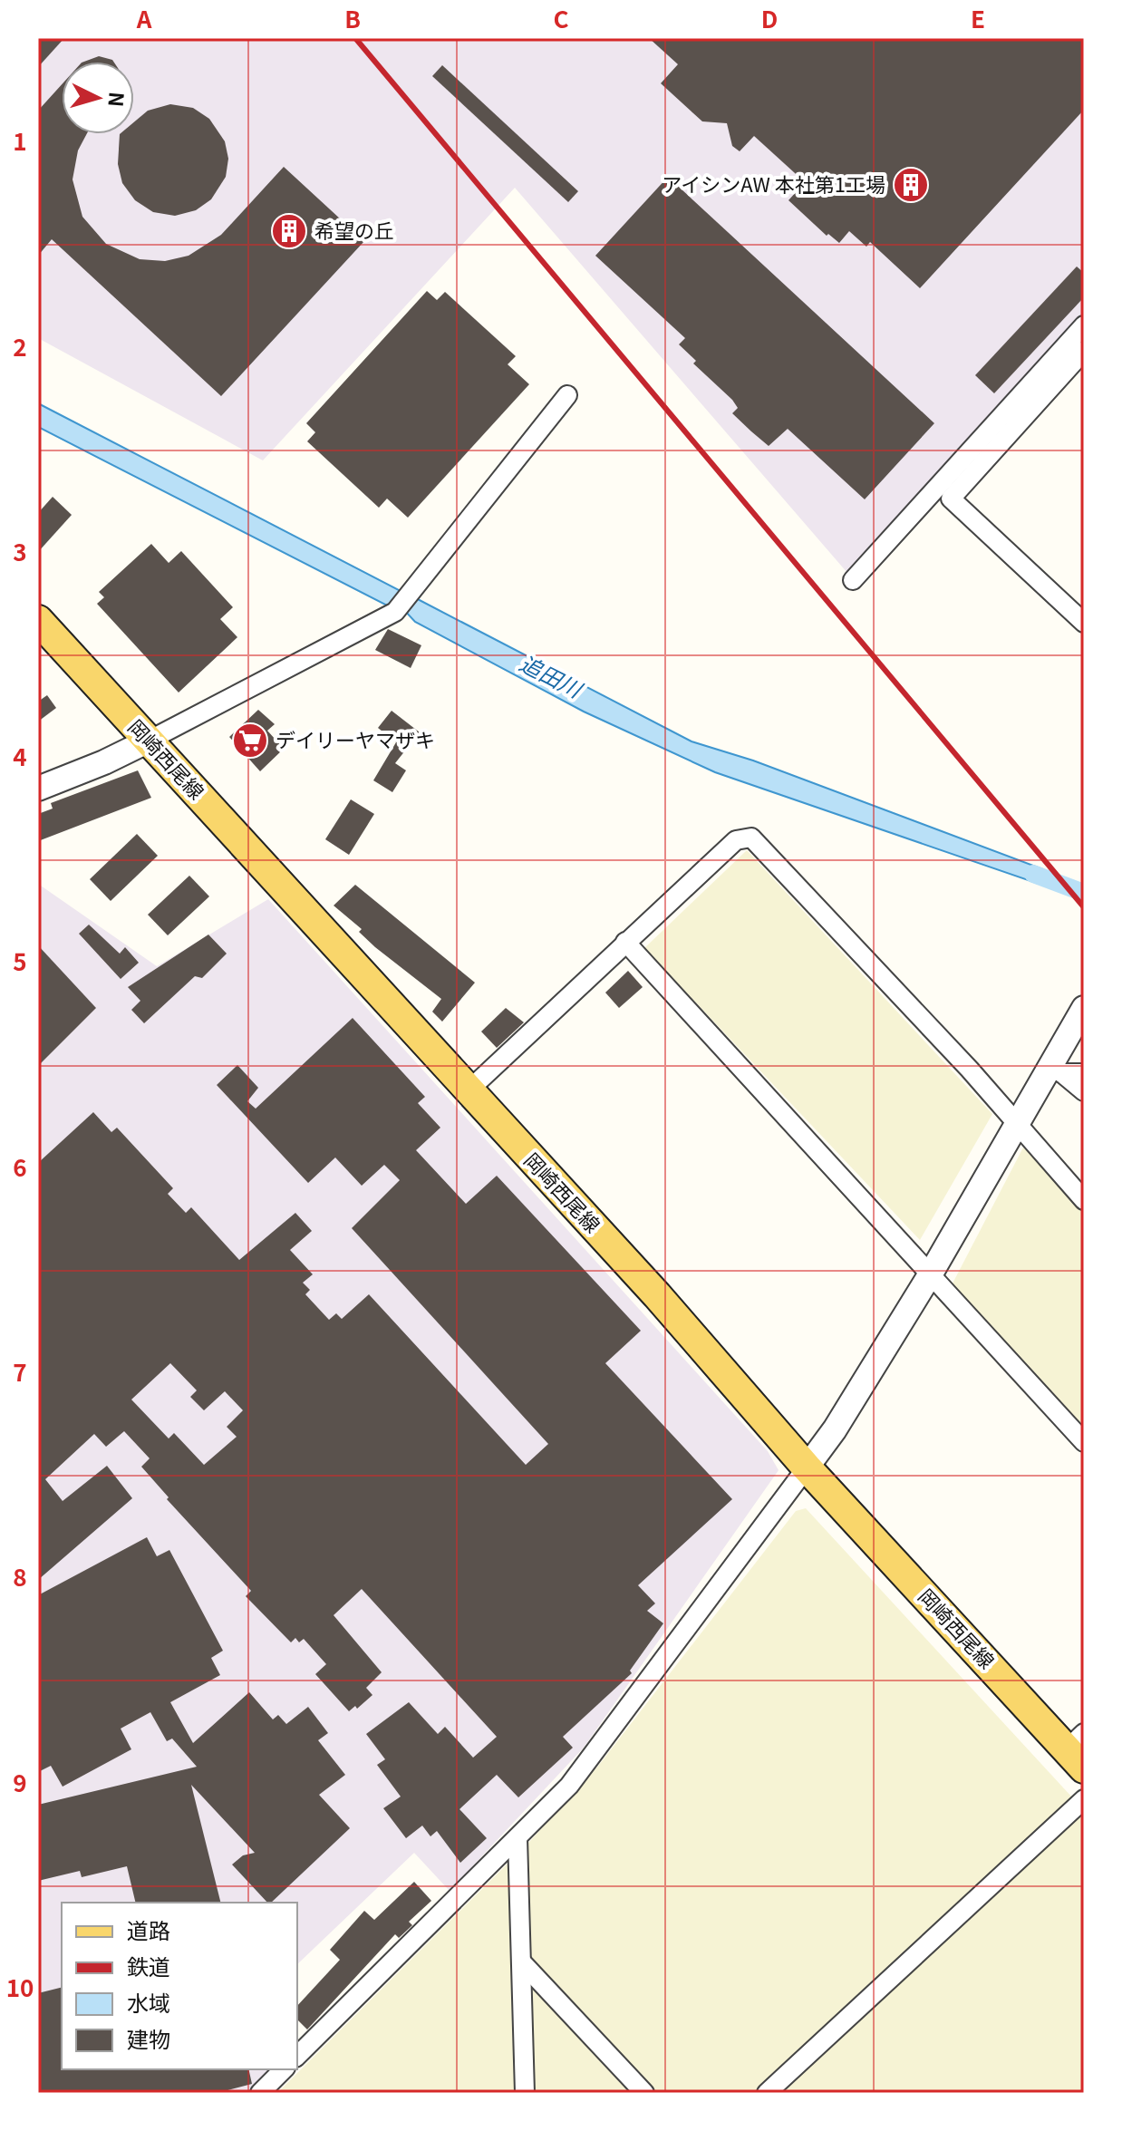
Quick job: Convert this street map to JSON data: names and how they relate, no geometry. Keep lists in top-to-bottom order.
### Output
{
  "streets": {
    "main road": ["岡崎西尾線"]
  },
  "water": ["追田川"],
  "places": {
    "building": ["アイシンAW 本社第1工場", "希望の丘"],
    "supermarket": ["デイリーヤマザキ"]
  },
  "legend": [
    "道路",
    "鉄道",
    "水域",
    "建物"
  ],
  "north": "right",
  "grid": {
    "columns": [
      "A",
      "B",
      "C",
      "D",
      "E"
    ],
    "rows": [
      "1",
      "2",
      "3",
      "4",
      "5",
      "6",
      "7",
      "8",
      "9",
      "10"
    ]
  }
}
